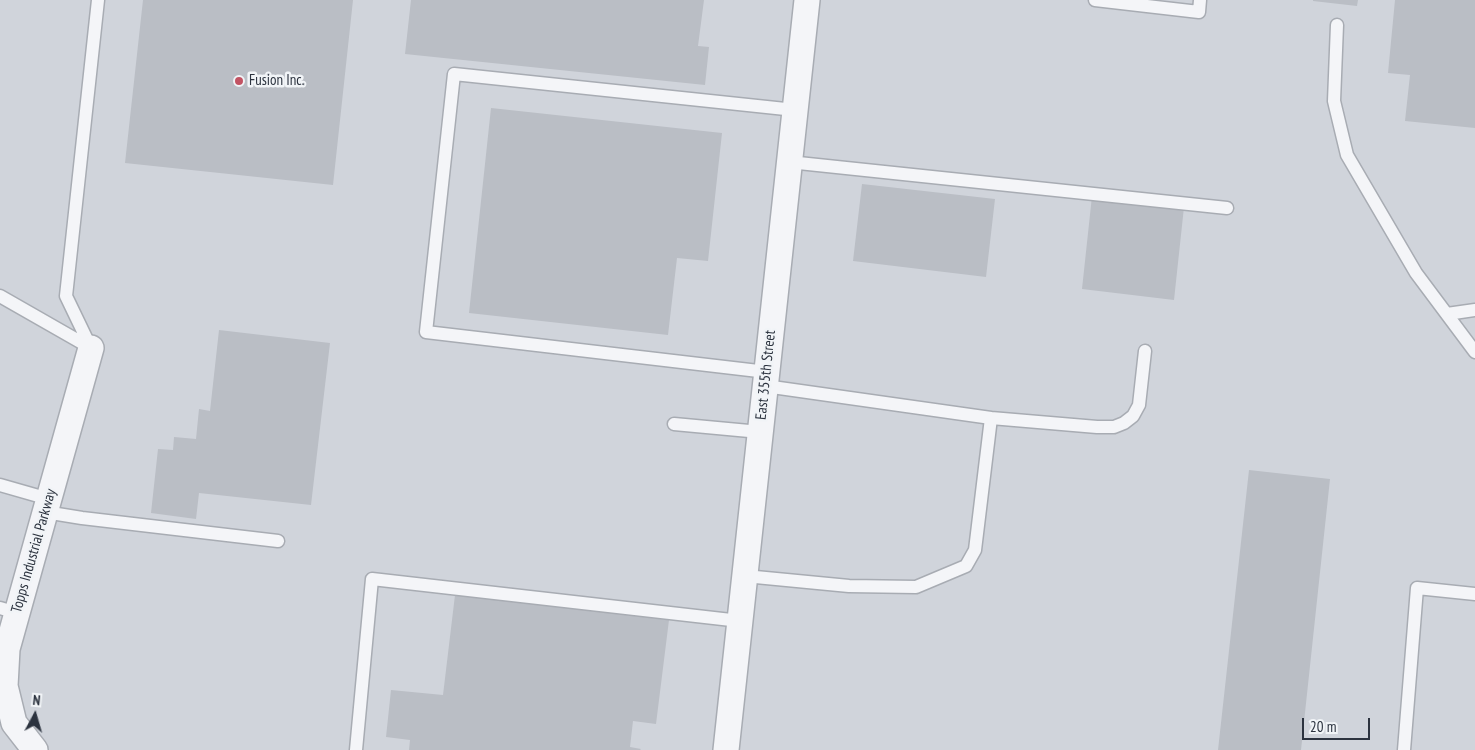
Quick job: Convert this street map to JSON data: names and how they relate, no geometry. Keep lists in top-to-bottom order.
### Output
{
  "streets": {
    "street": ["East 355th Street", "Topps Industrial Parkway"]
  },
  "places": ["Fusion Inc."],
  "scale_bar": "20 m",
  "north": "top"
}
